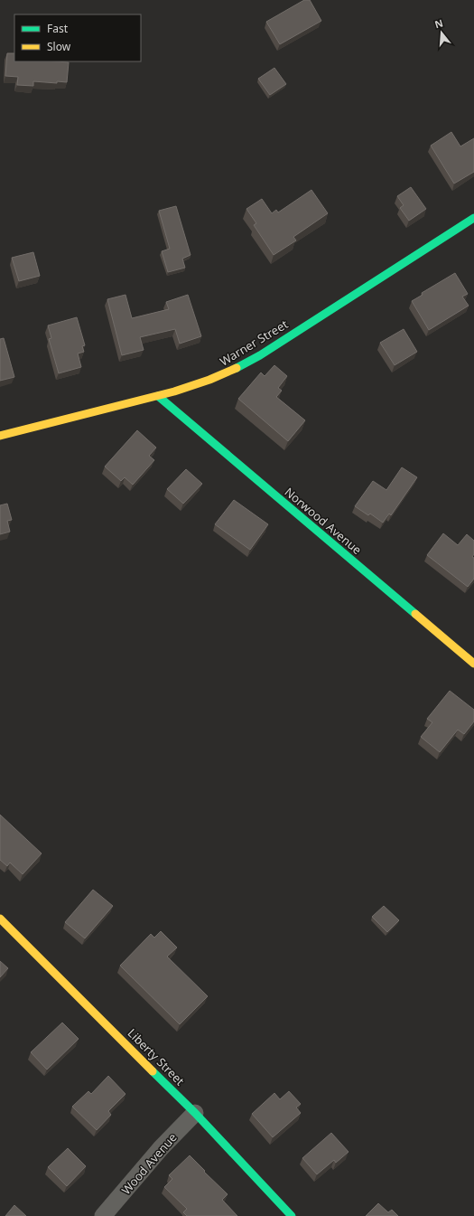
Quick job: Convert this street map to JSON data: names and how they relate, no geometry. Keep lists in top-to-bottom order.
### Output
{
  "streets": {
    "street": [
      "Warner Street",
      "Norwood Avenue",
      "Liberty Street",
      "Wood Avenue"
    ]
  },
  "crossings": [
    ["Warner Street", "Norwood Avenue"],
    ["Liberty Street", "Wood Avenue"]
  ],
  "legend": ["Fast", "Slow"],
  "north": "top"
}
